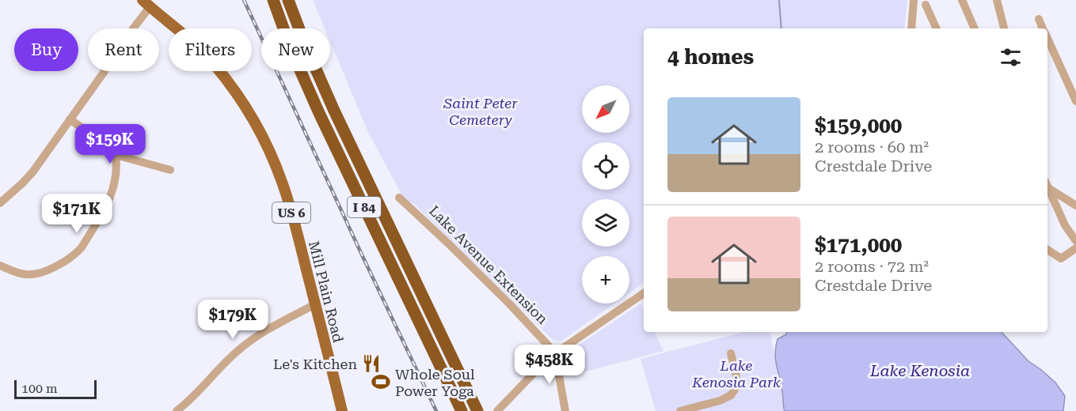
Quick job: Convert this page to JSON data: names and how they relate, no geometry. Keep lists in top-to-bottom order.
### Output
{
  "streets": {
    "highway": ["I 84"],
    "main road": ["US 6", "Mill Plain Road"],
    "street": ["Lake Avenue Extension"]
  },
  "water": ["Lake Kenosia"],
  "parks": ["Saint Peter Cemetery", "Lake Kenosia Park"],
  "places": {
    "restaurant": ["Le's Kitchen"],
    "sports": ["Whole Soul Power Yoga"]
  },
  "scale_bar": "100 m",
  "north": "bottom left",
  "page": {
    "chip": [
      "Buy",
      "Rent",
      "Filters",
      "New"
    ],
    "heading": "4 homes",
    "map_buttons": "+",
    "list": [
      {
        "name": "$159,000",
        "note": "2 rooms · 60 m² · Crestdale Drive"
      },
      {
        "name": "$171,000",
        "note": "2 rooms · 72 m² · Crestdale Drive"
      }
    ],
    "price": [
      "$159K",
      "$171K",
      "$179K",
      "$458K"
    ],
    "scale": "100 m"
  }
}
